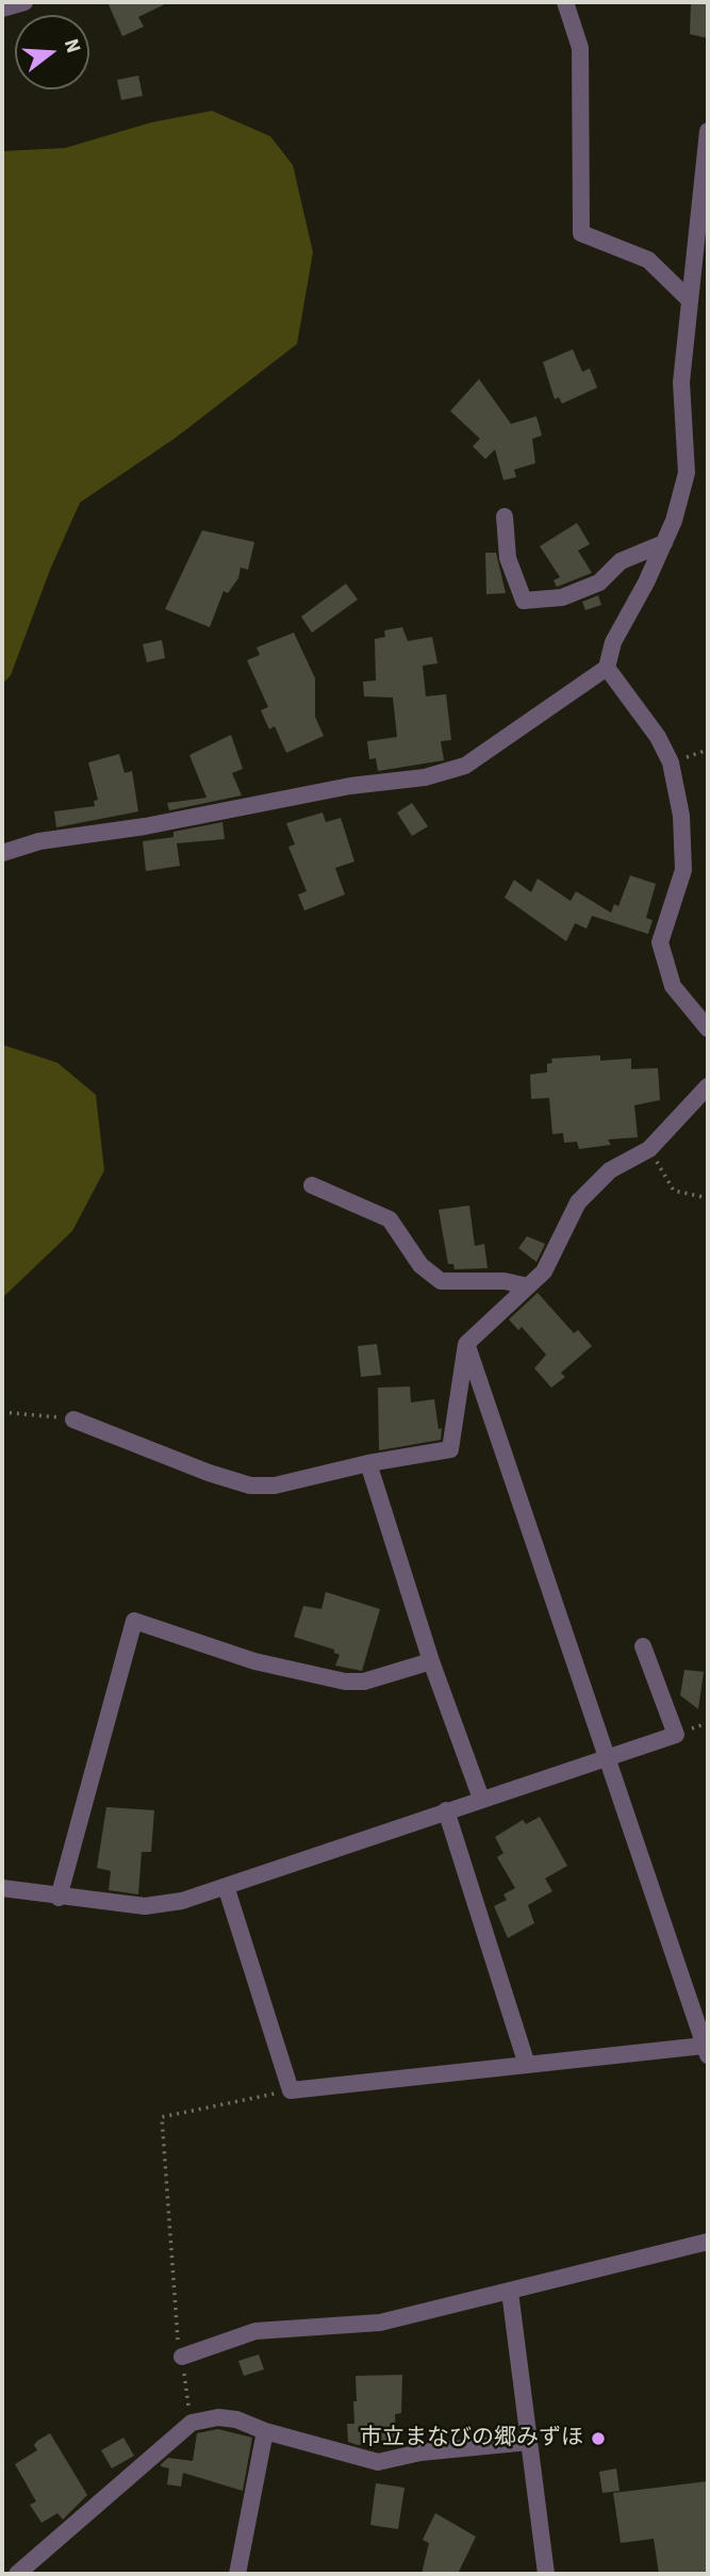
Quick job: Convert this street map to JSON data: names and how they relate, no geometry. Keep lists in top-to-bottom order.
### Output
{
  "places": ["市立まなびの郷みずほ"],
  "north": "right"
}
